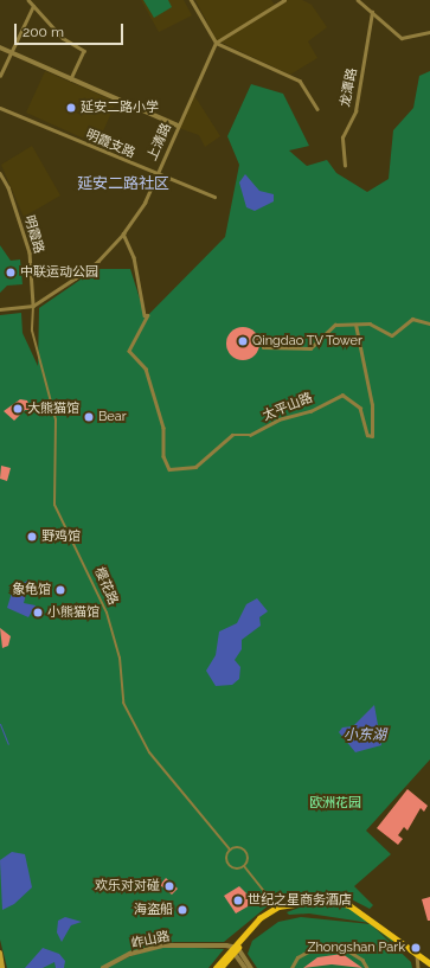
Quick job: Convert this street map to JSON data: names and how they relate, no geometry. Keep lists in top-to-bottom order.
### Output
{
  "streets": {
    "street": [
      "龙潭路",
      "上清路",
      "明霞支路",
      "明霞路",
      "太平山路",
      "樱花路",
      "岞山路"
    ]
  },
  "crossings": [
    ["上清路", "明霞支路"],
    ["上清路", "明霞路"],
    ["上清路", "太平山路"],
    ["上清路", "樱花路"],
    ["明霞路", "樱花路"]
  ],
  "districts": ["延安二路社区"],
  "water": ["小东湖"],
  "parks": ["欧洲花园"],
  "places": [
    "延安二路小学",
    "中联运动公园",
    "Qingdao TV Tower",
    "大熊猫馆",
    "Bear",
    "野鸡馆",
    "象龟馆",
    "小熊猫馆",
    "欢乐对对碰",
    "世纪之星商务酒店",
    "海盗船",
    "Zhongshan Park"
  ],
  "scale_bar": "200 m"
}
